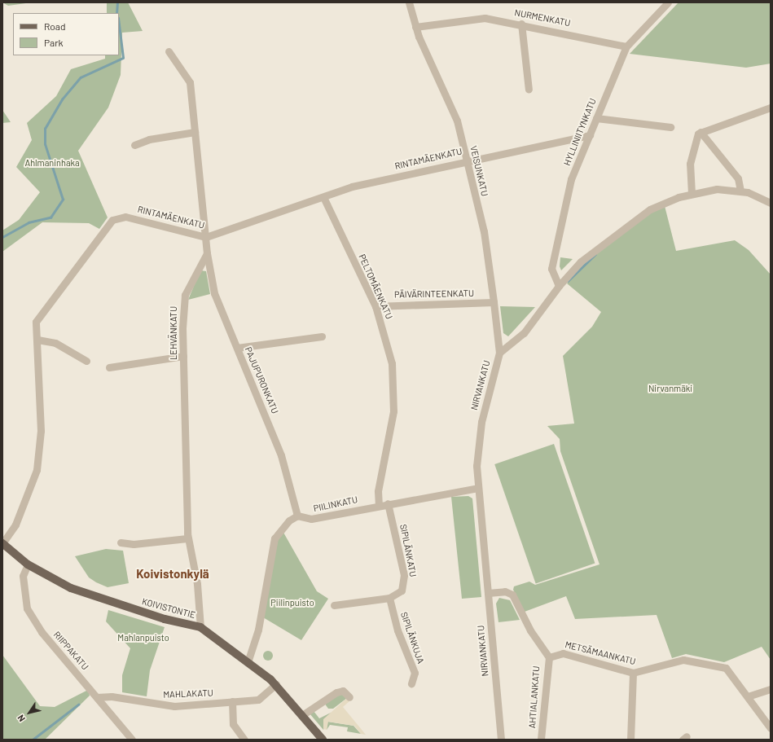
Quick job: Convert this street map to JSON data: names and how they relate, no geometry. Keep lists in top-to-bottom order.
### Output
{
  "streets": {
    "main road": ["KOIVISTONTIE"],
    "street": [
      "NURMENKATU",
      "HYLLINIITYNKATU",
      "RINTAMÄENKATU",
      "VEISUNKATU",
      "PELTOMÄENKATU",
      "PÄIVÄRINTEENKATU",
      "LEHVÄNKATU",
      "PAJUPURONKATU",
      "NIRVANKATU",
      "PIILINKATU",
      "SIPILÄNKATU",
      "SIPILÄNKUJA",
      "RIIPPAKATU",
      "METSÄMAANKATU",
      "MAHLAKATU",
      "AHTIALANKATU"
    ]
  },
  "crossings": [
    ["NURMENKATU", "HYLLINIITYNKATU"],
    ["NURMENKATU", "VEISUNKATU"],
    ["HYLLINIITYNKATU", "RINTAMÄENKATU"],
    ["HYLLINIITYNKATU", "NIRVANKATU"],
    ["RINTAMÄENKATU", "VEISUNKATU"],
    ["RINTAMÄENKATU", "PELTOMÄENKATU"],
    ["RINTAMÄENKATU", "KOIVISTONTIE"],
    ["VEISUNKATU", "PÄIVÄRINTEENKATU"],
    ["VEISUNKATU", "NIRVANKATU"],
    ["PELTOMÄENKATU", "PÄIVÄRINTEENKATU"],
    ["PELTOMÄENKATU", "PIILINKATU"],
    ["LEHVÄNKATU", "PAJUPURONKATU"],
    ["LEHVÄNKATU", "KOIVISTONTIE"],
    ["PAJUPURONKATU", "PIILINKATU"],
    ["NIRVANKATU", "PIILINKATU"],
    ["NIRVANKATU", "AHTIALANKATU"],
    ["PIILINKATU", "SIPILÄNKATU"],
    ["SIPILÄNKATU", "SIPILÄNKUJA"],
    ["KOIVISTONTIE", "RIIPPAKATU"],
    ["KOIVISTONTIE", "MAHLAKATU"],
    ["RIIPPAKATU", "MAHLAKATU"],
    ["METSÄMAANKATU", "AHTIALANKATU"]
  ],
  "districts": ["Koivistonkylä"],
  "parks": [
    "Ahlmaninhaka",
    "Nirvanmäki",
    "Piilinpuisto",
    "Mahlanpuisto"
  ],
  "legend": ["Road", "Park"],
  "north": "bottom left"
}
